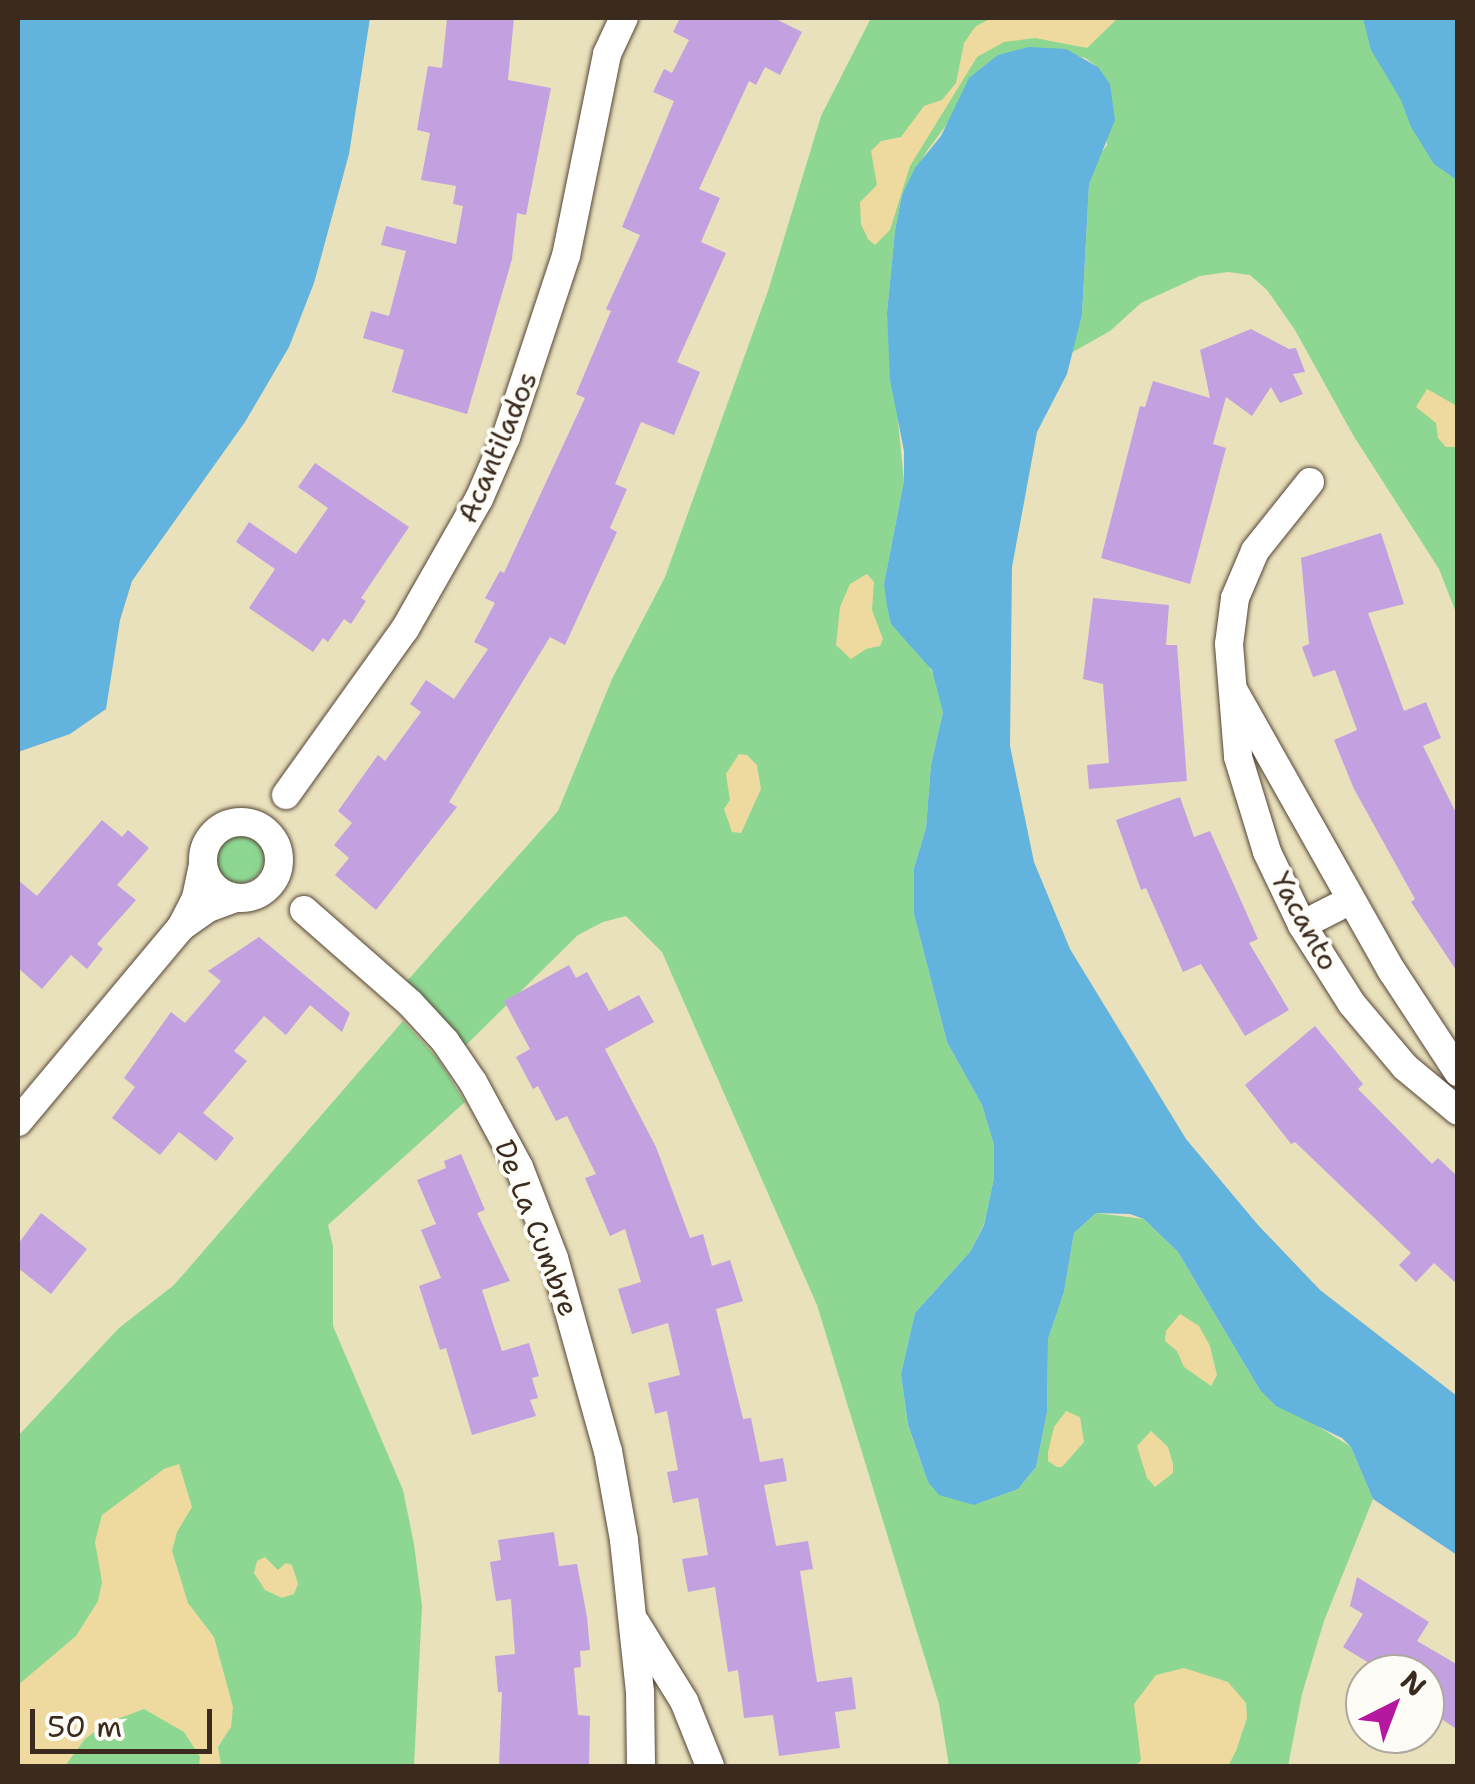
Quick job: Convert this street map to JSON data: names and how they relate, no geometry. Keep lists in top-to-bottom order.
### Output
{
  "streets": {
    "street": ["Acantilados", "Yacanto", "De La Cumbre"]
  },
  "scale_bar": "50 m",
  "north": "top right"
}
